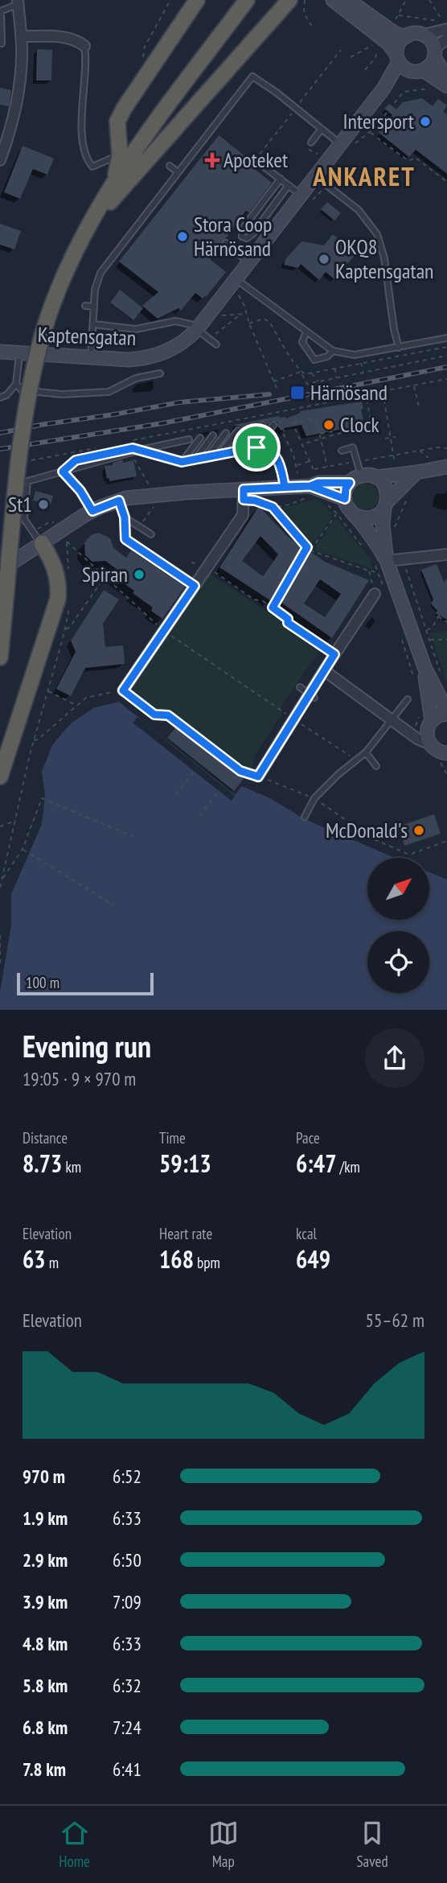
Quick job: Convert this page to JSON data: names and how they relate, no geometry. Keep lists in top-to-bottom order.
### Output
{
  "streets": {
    "main road": ["Kaptensgatan"]
  },
  "districts": ["ANKARET"],
  "places": {
    "other": [
      "Intersport",
      "Stora Coop Härnösand",
      "OKQ8 Kaptensgatan",
      "Clock",
      "St1",
      "Spiran",
      "McDonald's"
    ],
    "health": ["Apoteket"],
    "transit": ["Härnösand"]
  },
  "scale_bar": "100 m",
  "north": "top right",
  "page": {
    "scale": "100 m",
    "heading": ["Evening run", "19:05 · 9 × 970 m"],
    "stats": [
      ["Distance", "8.73 km"],
      ["Time", "59:13"],
      ["Pace", "6:47 /km"],
      ["Elevation", "63 m"],
      ["Heart rate", "168 bpm"],
      ["kcal", "649"]
    ],
    "chart": ["Elevation", "55–62 m"],
    "list": [
      {
        "name": "970 m",
        "note": "6:52"
      },
      {
        "name": "1.9 km",
        "note": "6:33"
      },
      {
        "name": "2.9 km",
        "note": "6:50"
      },
      {
        "name": "3.9 km",
        "note": "7:09"
      },
      {
        "name": "4.8 km",
        "note": "6:33"
      },
      {
        "name": "5.8 km",
        "note": "6:32"
      },
      {
        "name": "6.8 km",
        "note": "7:24"
      },
      {
        "name": "7.8 km",
        "note": "6:41"
      }
    ],
    "tabs": ["Home", "Map", "Saved"]
  }
}
